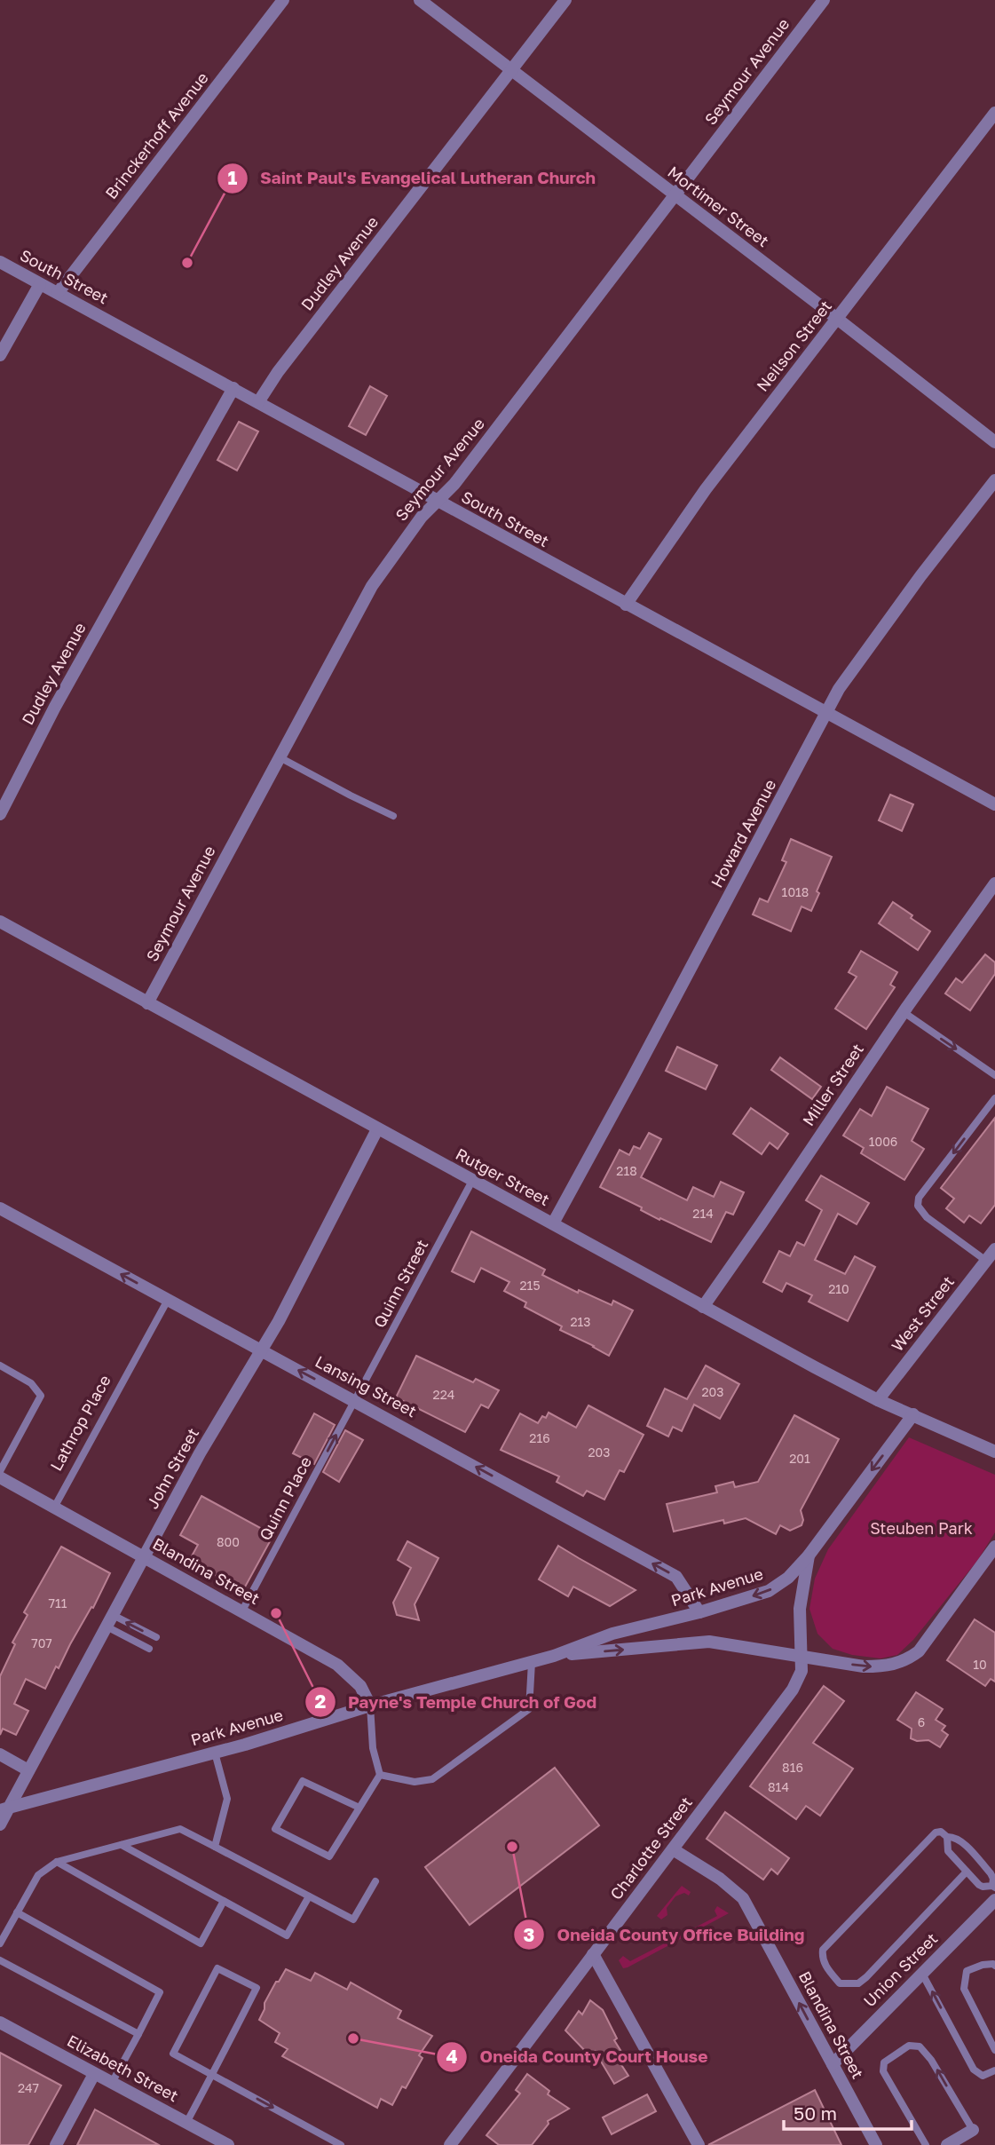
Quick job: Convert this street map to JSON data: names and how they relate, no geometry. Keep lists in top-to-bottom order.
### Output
{
  "streets": {
    "street": [
      "Seymour Avenue",
      "Brinckerhoff Avenue",
      "Mortimer Street",
      "Dudley Avenue",
      "South Street",
      "Neilson Street",
      "Howard Avenue",
      "Miller Street",
      "Rutger Street",
      "West Street",
      "Lansing Street",
      "John Street",
      "Blandina Street",
      "Park Avenue",
      "Charlotte Street",
      "Union Street",
      "Elizabeth Street"
    ],
    "lane": ["Quinn Street", "Lathrop Place", "Quinn Place"]
  },
  "crossings": [
    ["Seymour Avenue", "Mortimer Street"],
    ["Seymour Avenue", "South Street"],
    ["Seymour Avenue", "Rutger Street"],
    ["Brinckerhoff Avenue", "South Street"],
    ["Mortimer Street", "Dudley Avenue"],
    ["Mortimer Street", "Neilson Street"],
    ["Dudley Avenue", "South Street"],
    ["South Street", "Neilson Street"],
    ["South Street", "Howard Avenue"],
    ["Howard Avenue", "Rutger Street"],
    ["Miller Street", "Rutger Street"],
    ["Rutger Street", "Quinn Street"],
    ["Rutger Street", "West Street"],
    ["Rutger Street", "John Street"],
    ["Quinn Street", "Lansing Street"],
    ["Quinn Street", "Quinn Place"],
    ["Lansing Street", "Lathrop Place"],
    ["Lansing Street", "John Street"],
    ["Lansing Street", "Quinn Place"],
    ["Lansing Street", "Park Avenue"],
    ["Lathrop Place", "Blandina Street"],
    ["John Street", "Blandina Street"],
    ["John Street", "Park Avenue"],
    ["Quinn Place", "Blandina Street"],
    ["Blandina Street", "Park Avenue"],
    ["Blandina Street", "Charlotte Street"],
    ["Blandina Street", "Union Street"],
    ["Park Avenue", "Charlotte Street"]
  ],
  "one_way": ["Lansing Street", "Quinn Place", "Blandina Street"],
  "parks": ["Steuben Park"],
  "places": [
    "Saint Paul's Evangelical Lutheran Church",
    "Payne's Temple Church of God",
    "Oneida County Office Building",
    "Oneida County Court House"
  ],
  "house_numbers": [
    "1018",
    "1006",
    "218",
    "214",
    "215",
    "210",
    "213",
    "203",
    "224",
    "216",
    "203",
    "201",
    "800",
    "711",
    "707",
    "10",
    "6",
    "816",
    "814",
    "247"
  ],
  "scale_bar": "50 m"
}
